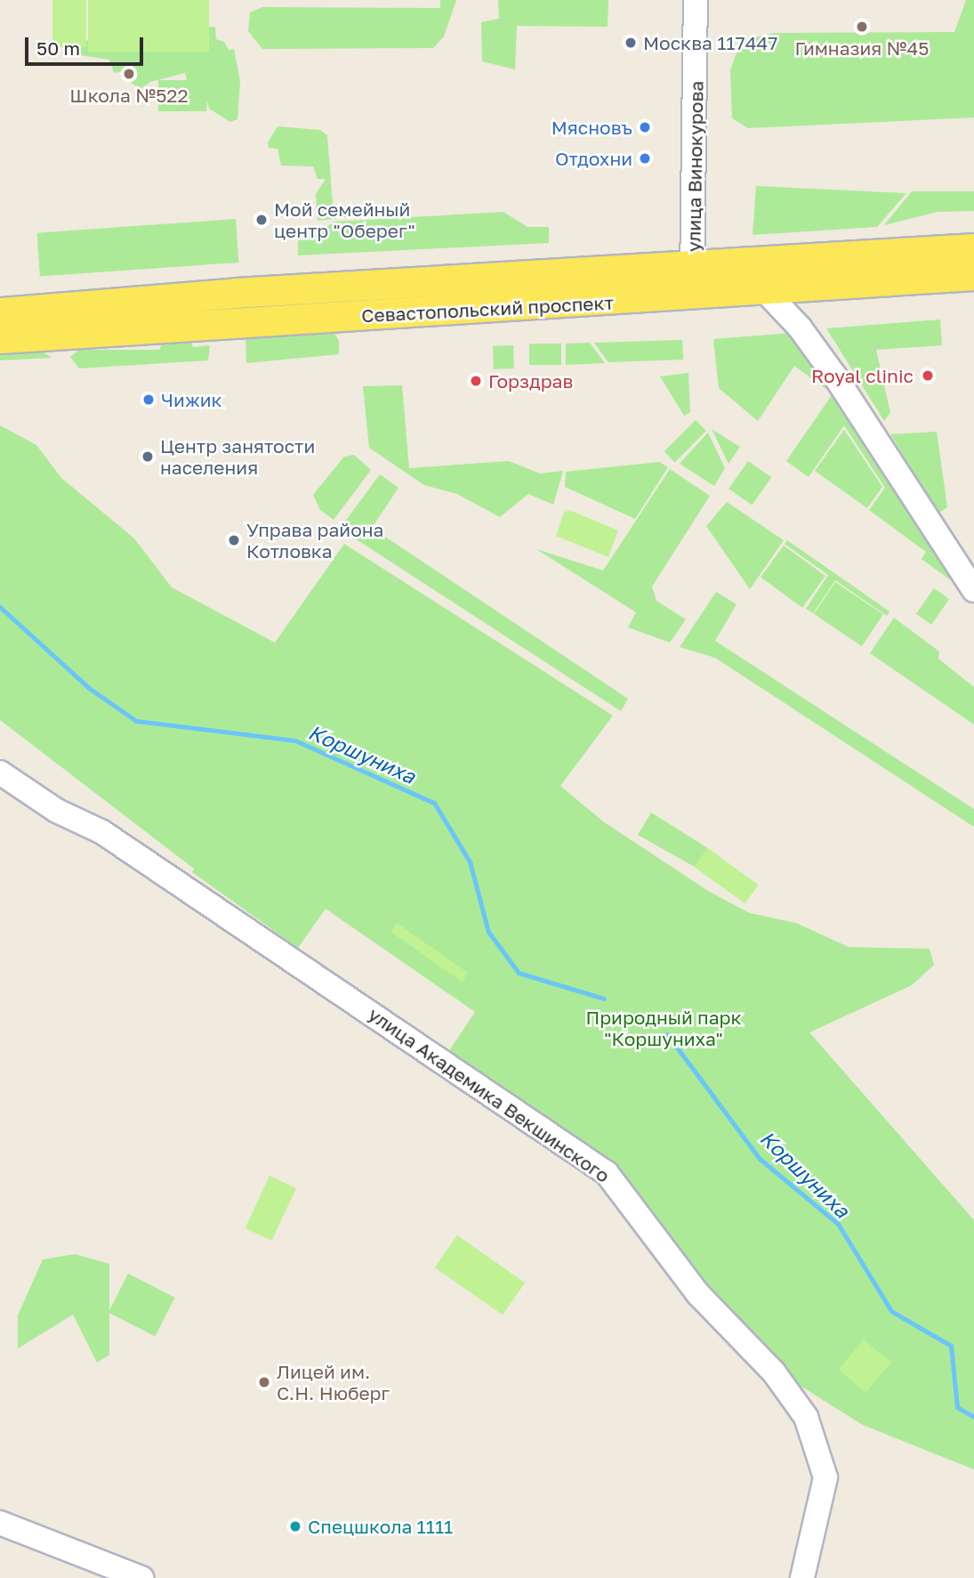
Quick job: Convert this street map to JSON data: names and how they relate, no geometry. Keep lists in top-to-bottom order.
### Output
{
  "streets": {
    "main road": ["Севастопольский проспект"],
    "street": ["улица Винокурова", "улица Академика Векшинского"]
  },
  "crossings": [
    ["улица Винокурова", "Севастопольский проспект"]
  ],
  "water": ["Коршуниха"],
  "parks": ["Природный парк \"Коршуниха\""],
  "places": [
    "Гимназия №45",
    "Москва 117447",
    "Школа №522",
    "Мясновъ",
    "Отдохни",
    "Мой семейный центр \"Оберег\"",
    "Royal clinic",
    "Горздрав",
    "Чижик",
    "Центр занятости населения",
    "Управа района Котловка",
    "Лицей им. С.Н. Нюберг",
    "Спецшкола 1111"
  ],
  "scale_bar": "50 m"
}
